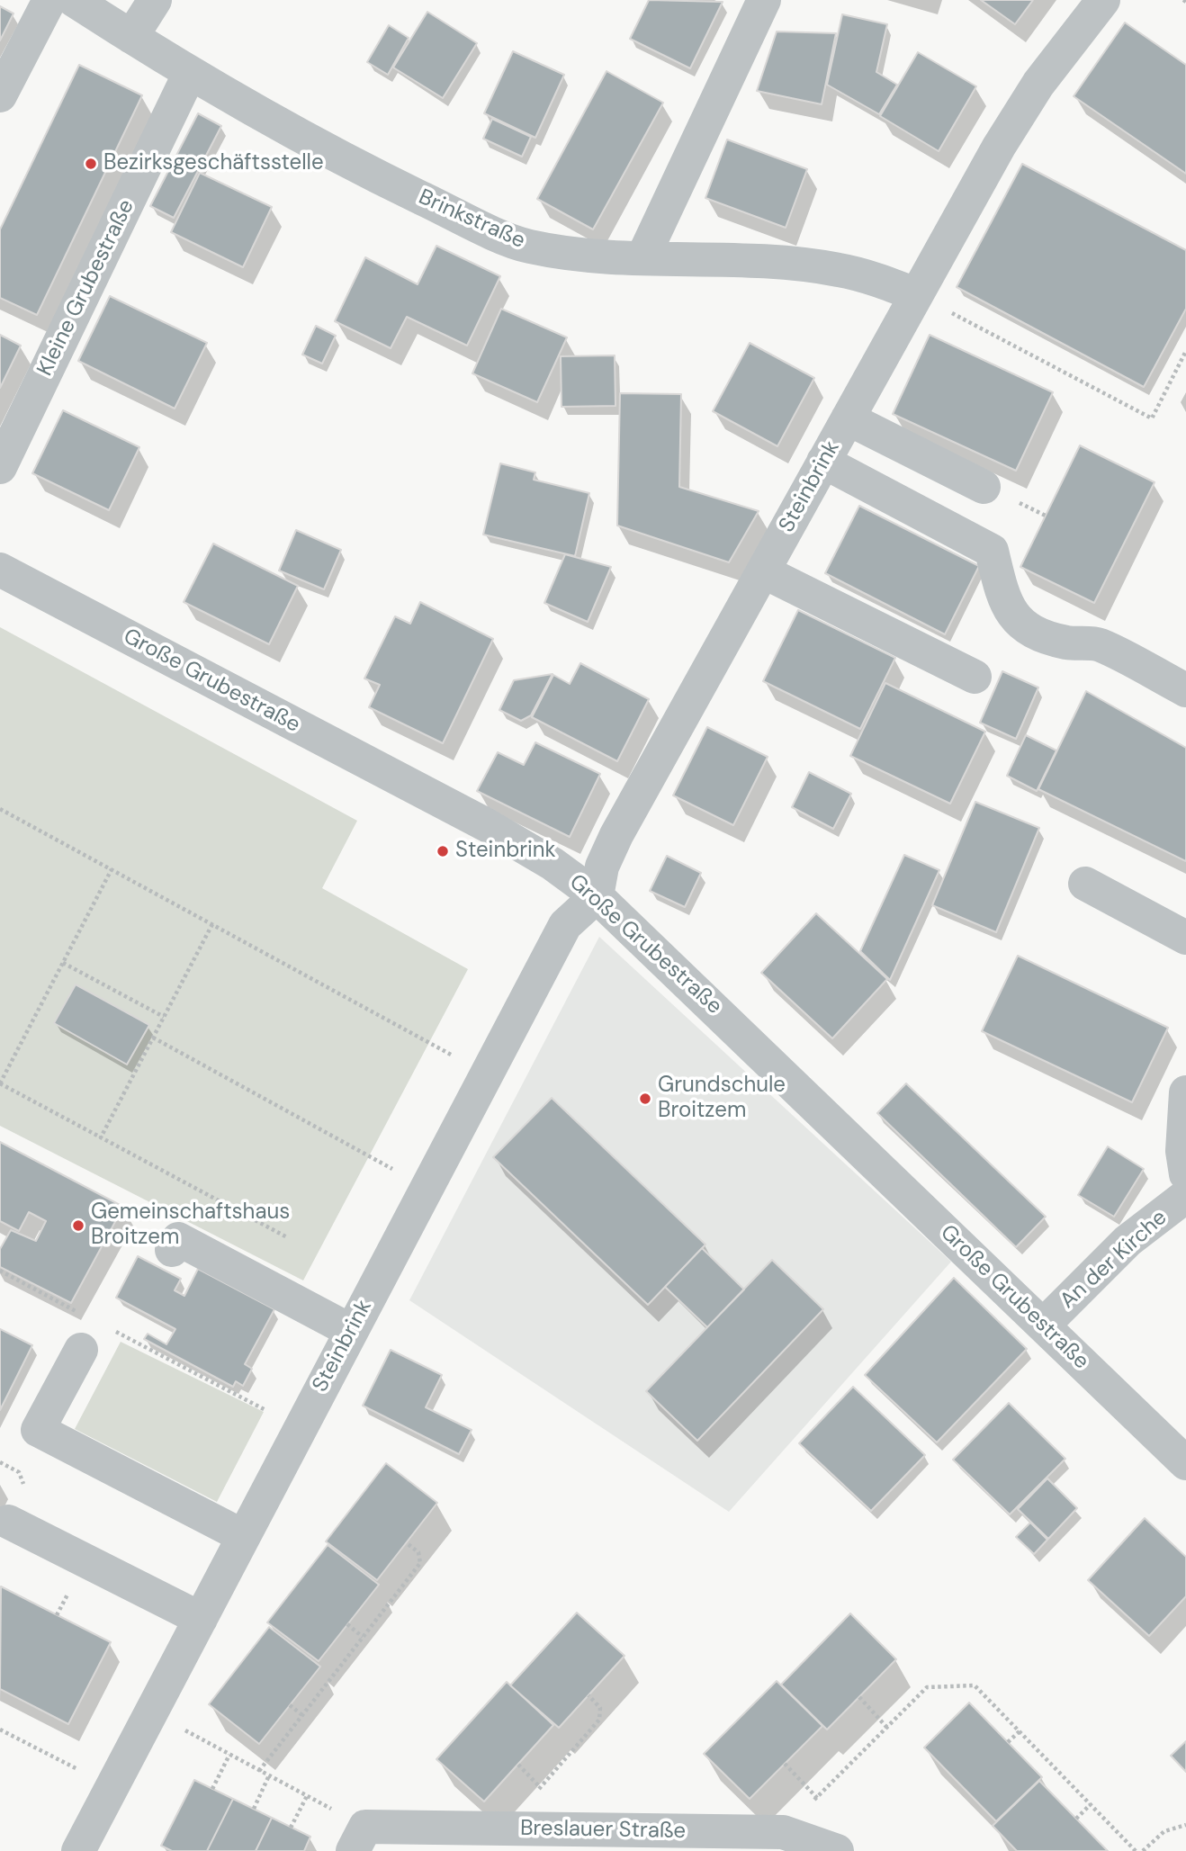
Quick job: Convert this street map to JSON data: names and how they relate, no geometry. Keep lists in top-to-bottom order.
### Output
{
  "streets": {
    "street": [
      "Brinkstraße",
      "Kleine Grubestraße",
      "Steinbrink",
      "Große Grubestraße",
      "An der Kirche",
      "Breslauer Straße"
    ]
  },
  "crossings": [
    ["Brinkstraße", "Kleine Grubestraße"],
    ["Brinkstraße", "Steinbrink"],
    ["Steinbrink", "Große Grubestraße"],
    ["Große Grubestraße", "An der Kirche"]
  ],
  "places": [
    "Bezirksgeschäftsstelle",
    "Steinbrink",
    "Grundschule Broitzem",
    "Gemeinschaftshaus Broitzem"
  ]
}
